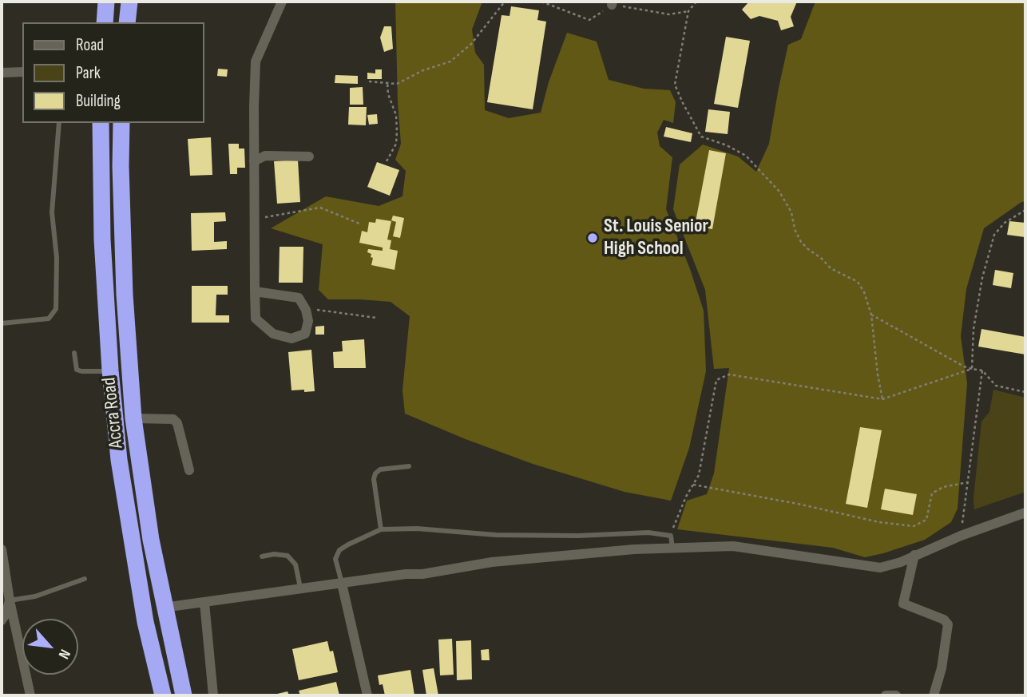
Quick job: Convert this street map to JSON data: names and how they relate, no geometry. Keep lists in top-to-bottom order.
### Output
{
  "streets": {
    "highway": ["Accra Road"]
  },
  "places": ["St. Louis Senior High School"],
  "legend": ["Road", "Park", "Building"],
  "north": "bottom right"
}
